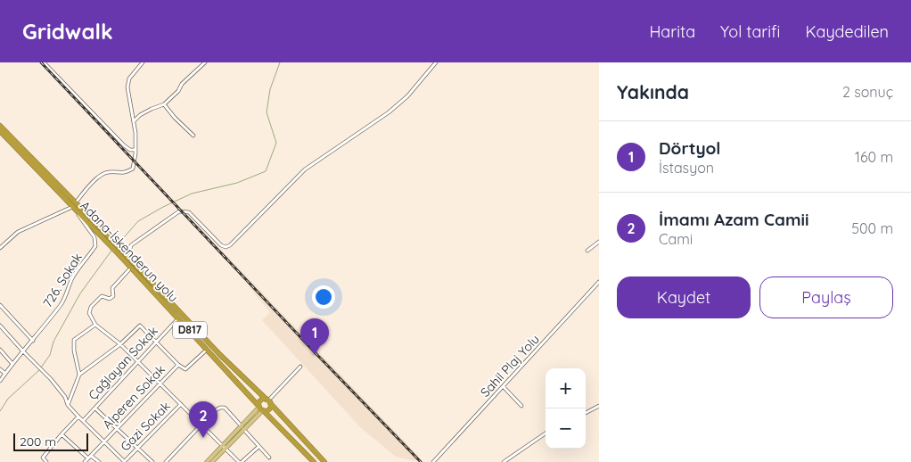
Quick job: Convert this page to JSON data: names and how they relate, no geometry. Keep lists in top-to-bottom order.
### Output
{
  "streets": {
    "highway": ["Adana-İskenderun yolu", "D817"],
    "street": [
      "726. Sokak",
      "Çağlayan Sokak",
      "Sahil Plaj Yolu",
      "Alperen Sokak",
      "Gazi Sokak"
    ]
  },
  "crossings": [
    ["Adana-İskenderun yolu", "726. Sokak"],
    ["Adana-İskenderun yolu", "D817"],
    ["Adana-İskenderun yolu", "Çağlayan Sokak"],
    ["726. Sokak", "D817"]
  ],
  "scale_bar": "200 m",
  "page": {
    "header": "Gridwalk",
    "nav": ["Harita", "Yol tarifi", "Kaydedilen"],
    "heading": ["Yakında", "2 sonuç"],
    "list": [
      {
        "mark": "1",
        "name": "Dörtyol",
        "note": "İstasyon",
        "value": "160 m"
      },
      {
        "mark": "2",
        "name": "İmamı Azam Camii",
        "note": "Cami",
        "value": "500 m"
      }
    ],
    "buttons": ["Kaydet", "Paylaş"],
    "pins": ["1", "2"],
    "map_buttons": ["+", "−"],
    "scale": "200 m"
  }
}
